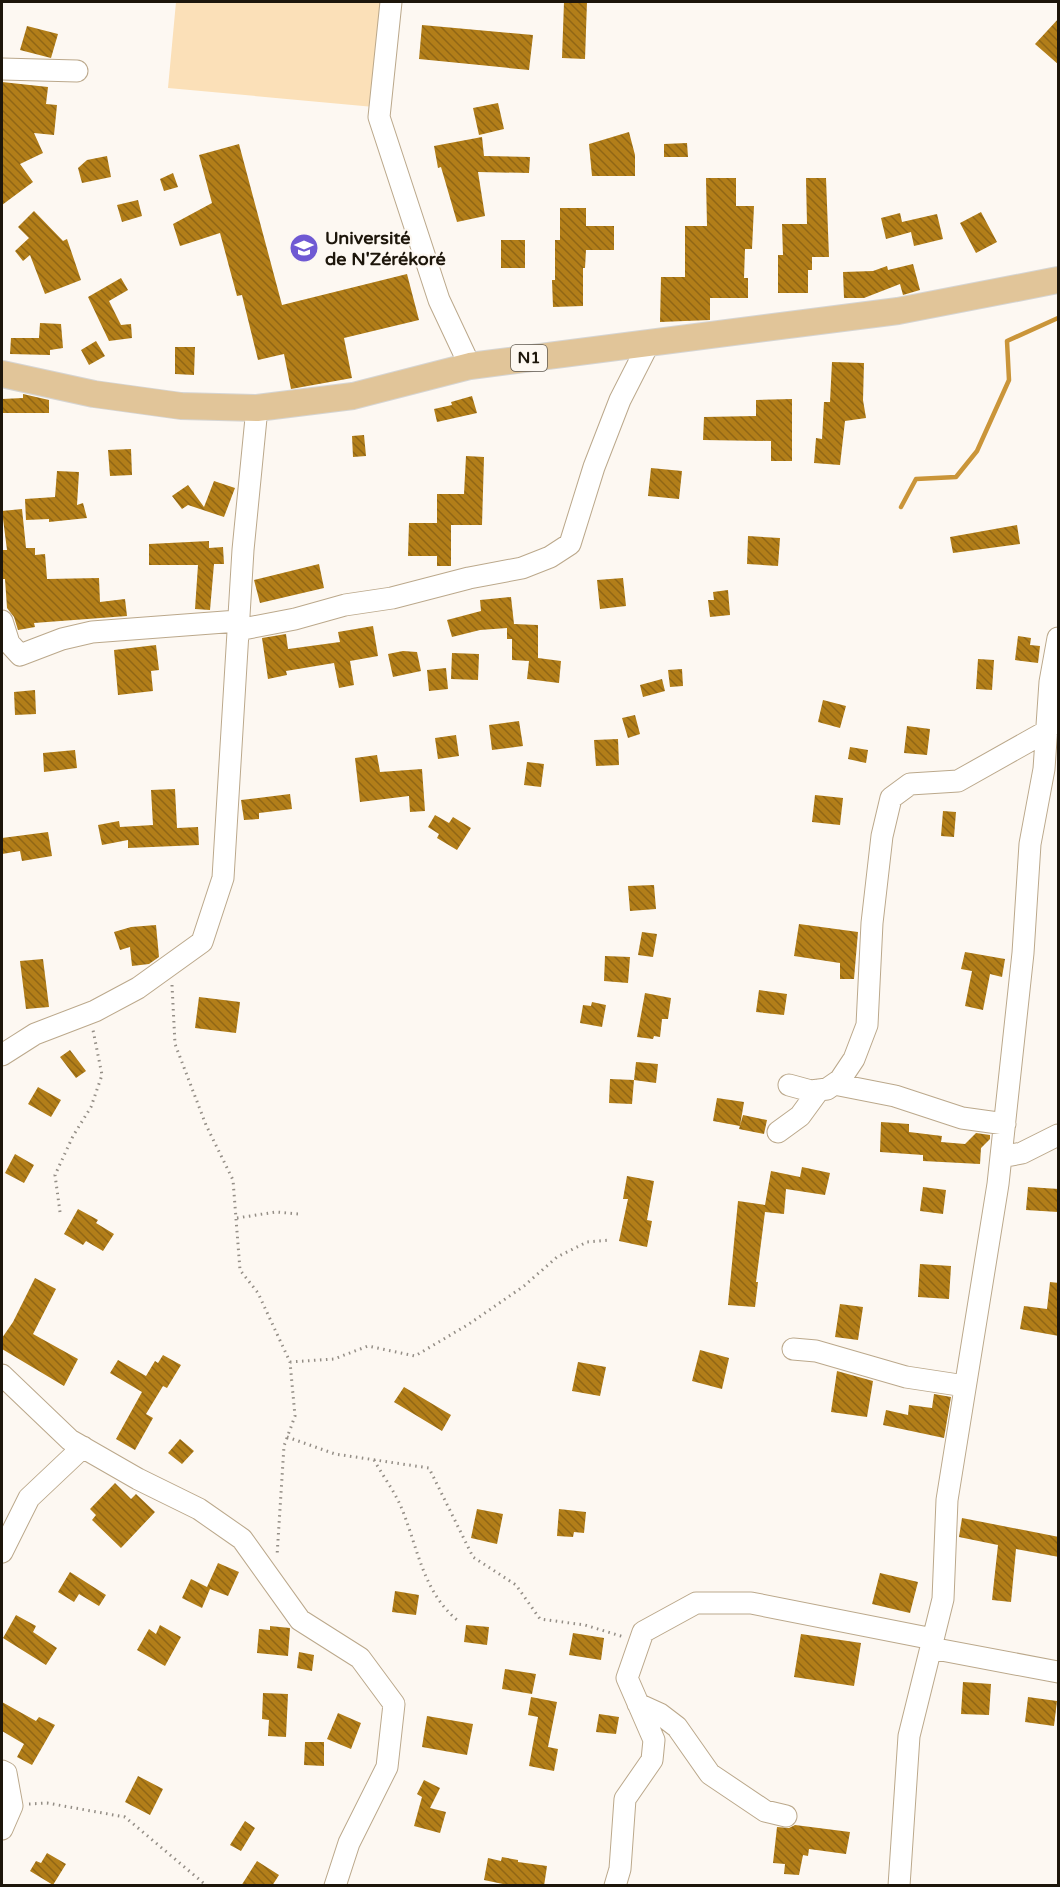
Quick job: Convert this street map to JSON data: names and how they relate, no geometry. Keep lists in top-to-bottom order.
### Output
{
  "streets": {
    "main road": ["N1"]
  },
  "places": {
    "school or university": ["Université de N'Zérékoré"]
  }
}
